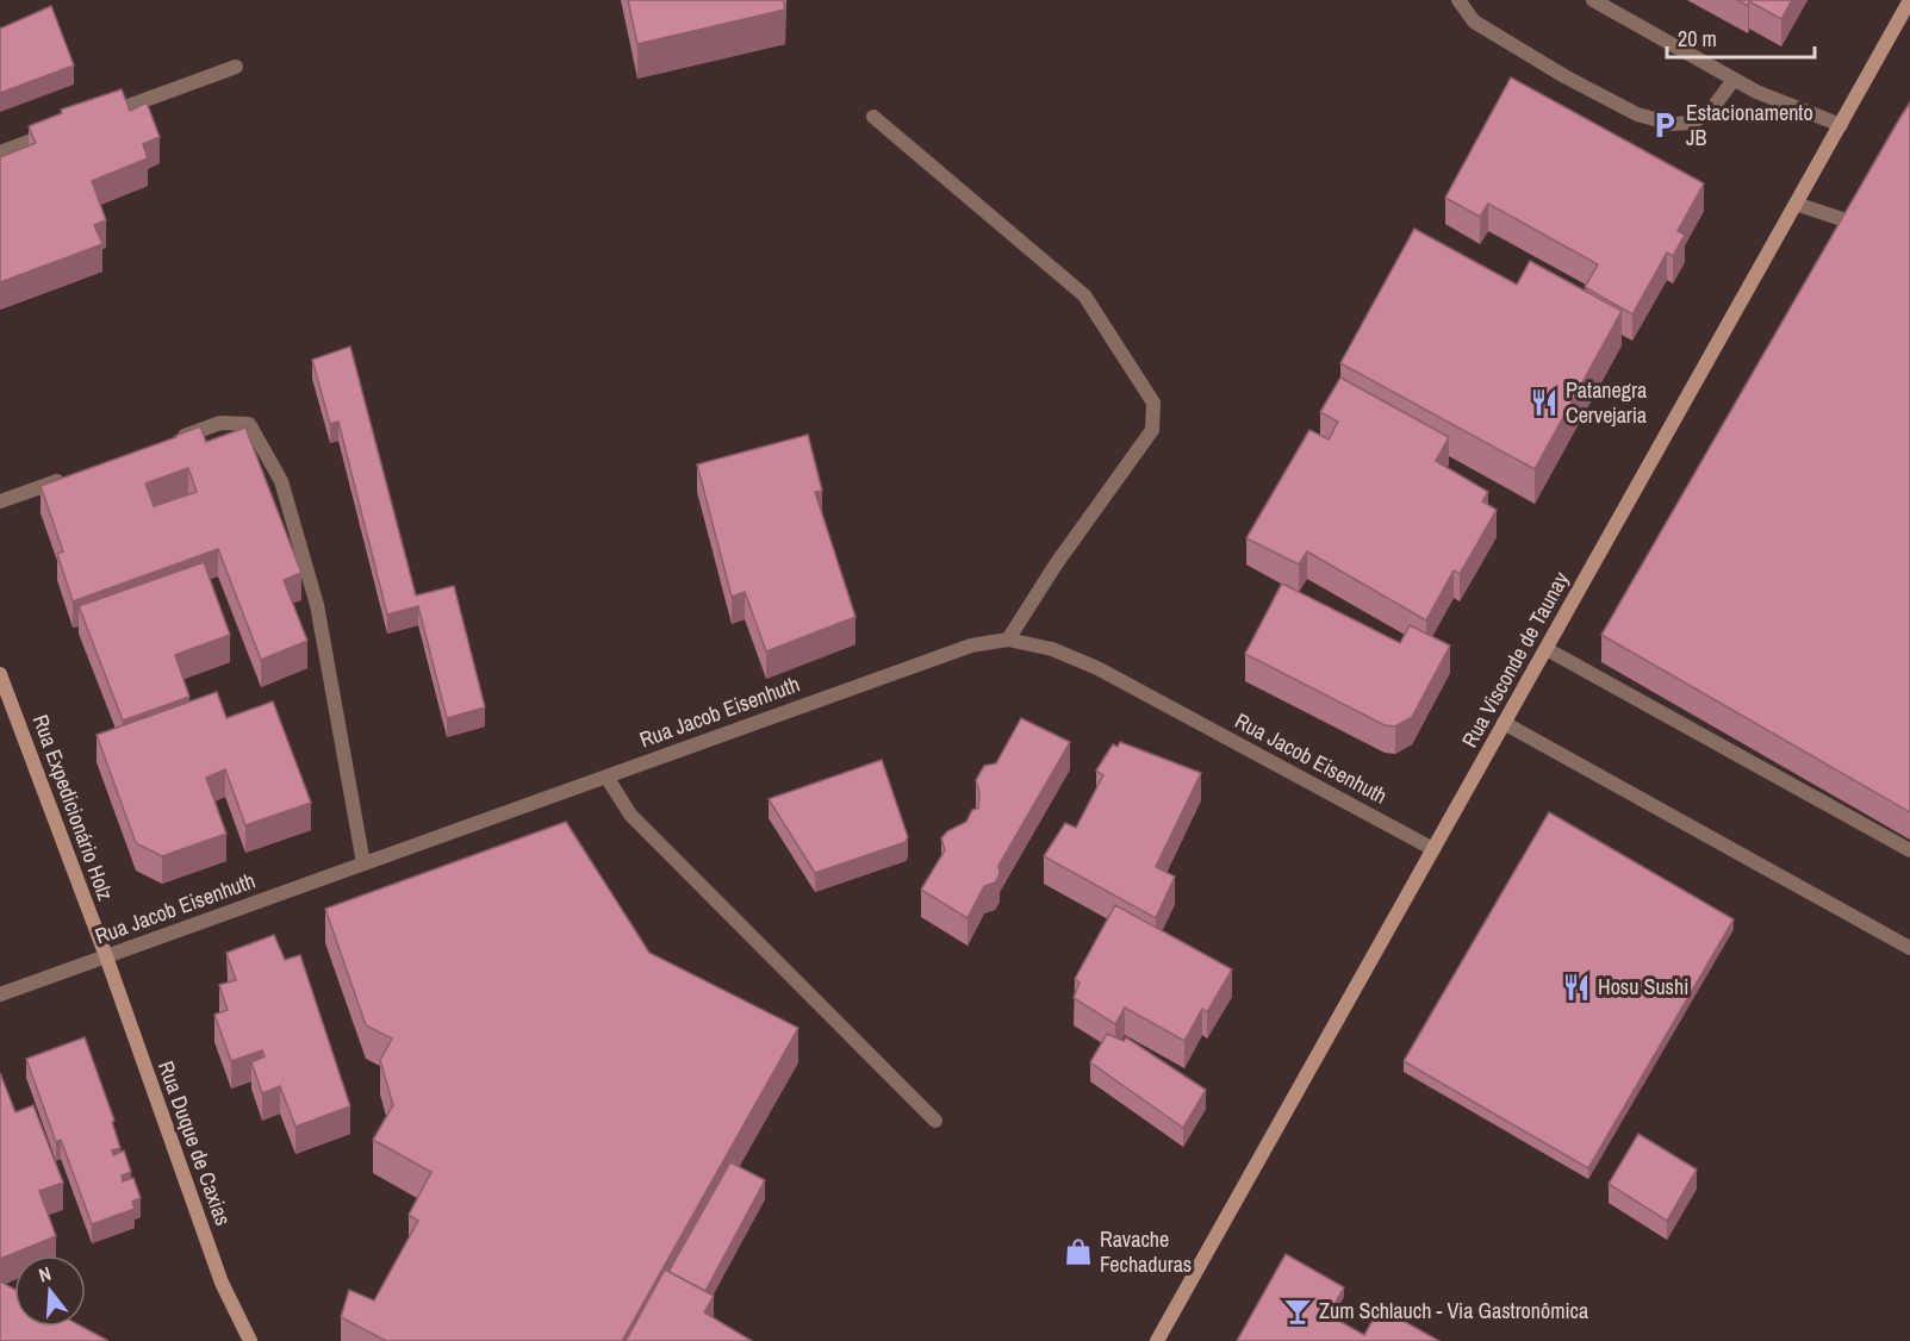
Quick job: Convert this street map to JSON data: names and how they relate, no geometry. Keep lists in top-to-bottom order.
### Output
{
  "streets": {
    "main road": ["Rua Visconde de Taunay", "Rua Expedicionário Holz", "Rua Duque de Caxias"],
    "street": ["Rua Jacob Eisenhuth"]
  },
  "crossings": [
    ["Rua Visconde de Taunay", "Rua Jacob Eisenhuth"],
    ["Rua Jacob Eisenhuth", "Rua Expedicionário Holz"],
    ["Rua Jacob Eisenhuth", "Rua Duque de Caxias"],
    ["Rua Expedicionário Holz", "Rua Duque de Caxias"]
  ],
  "places": {
    "parking": ["Estacionamento JB"],
    "restaurant": ["Patanegra Cervejaria", "Hosu Sushi"],
    "shop": ["Ravache Fechaduras"],
    "bar": ["Zum Schlauch - Via Gastronômica"]
  },
  "scale_bar": "20 m",
  "north": "top"
}
